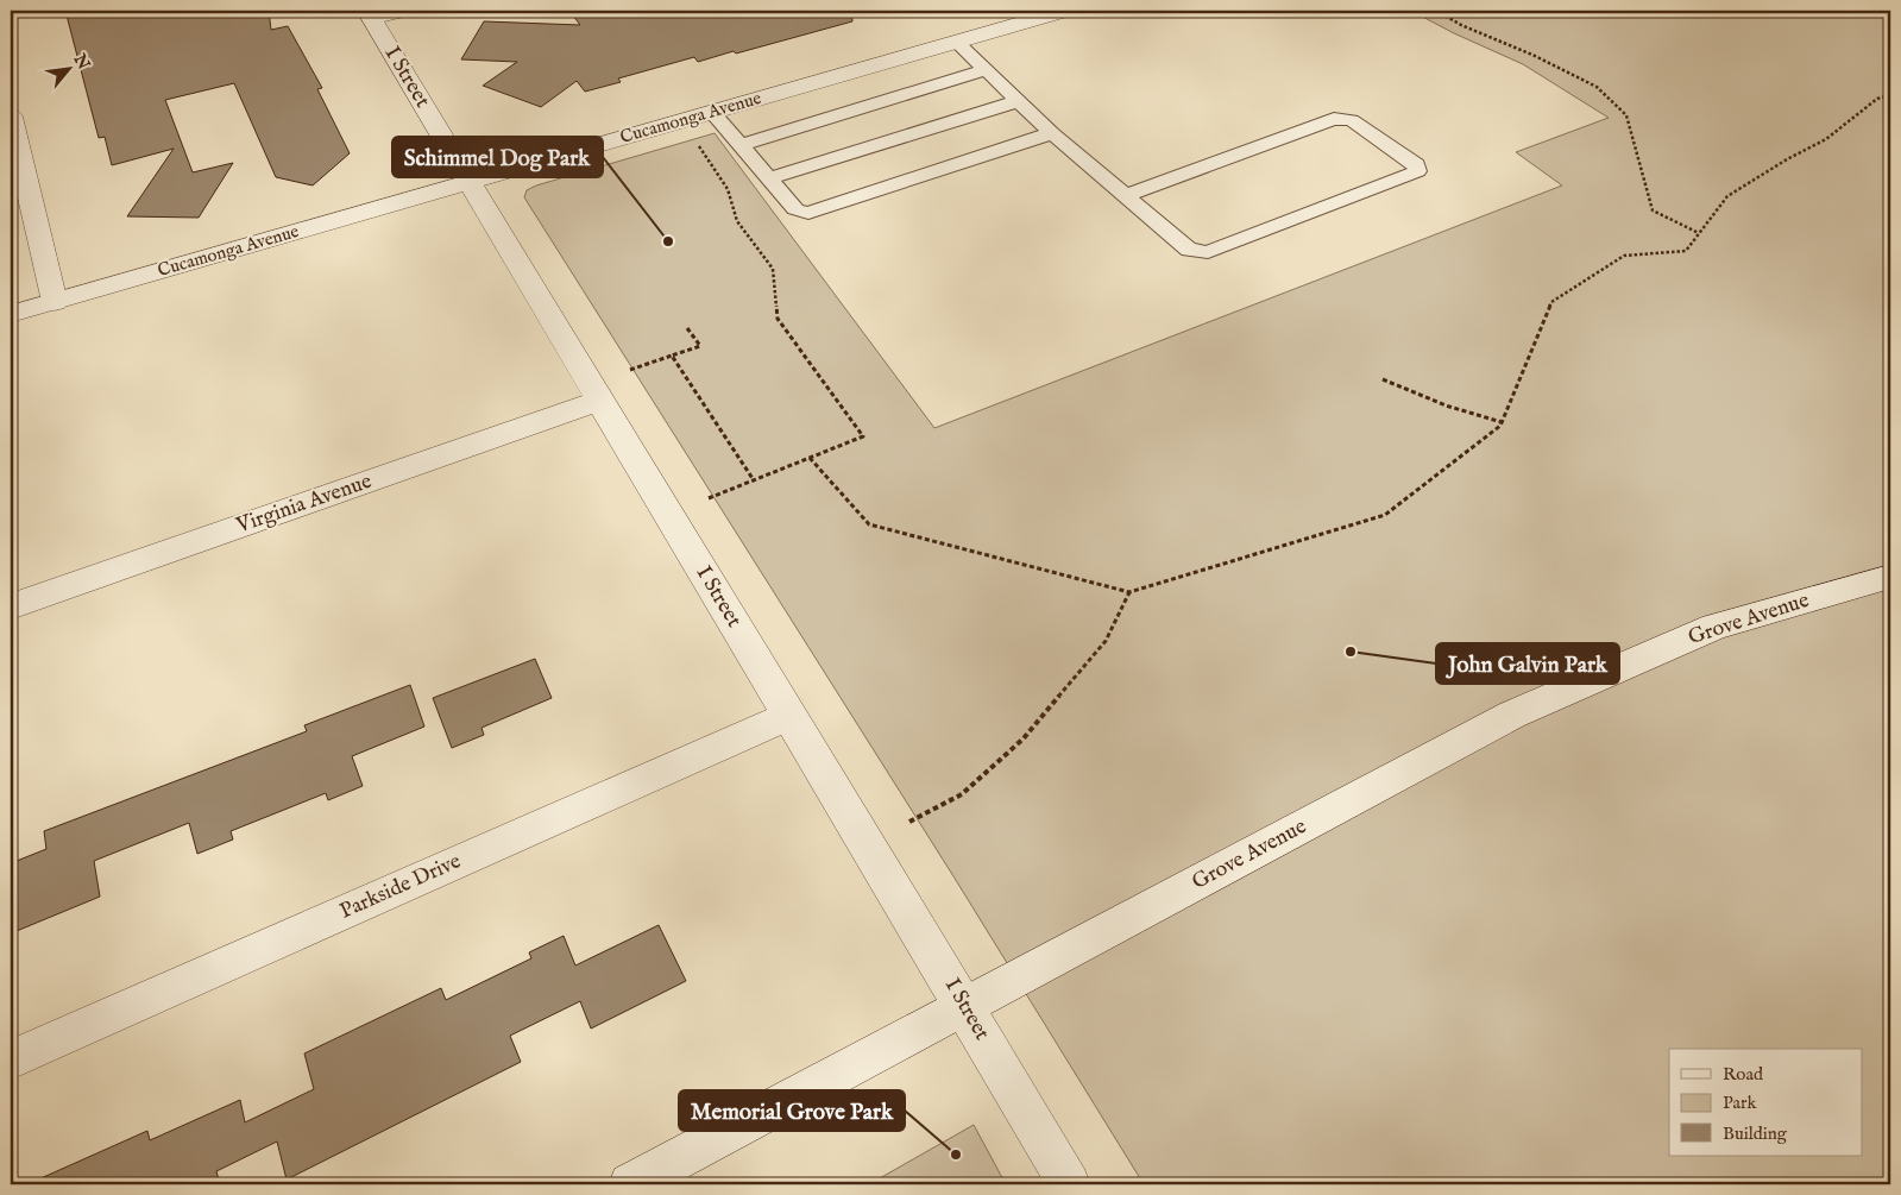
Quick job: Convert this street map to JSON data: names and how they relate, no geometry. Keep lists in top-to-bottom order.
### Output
{
  "streets": {
    "street": [
      "I Street",
      "Cucamonga Avenue",
      "Virginia Avenue",
      "Grove Avenue",
      "Parkside Drive"
    ]
  },
  "crossings": [
    ["I Street", "Cucamonga Avenue"],
    ["I Street", "Virginia Avenue"],
    ["I Street", "Grove Avenue"],
    ["I Street", "Parkside Drive"]
  ],
  "places": ["Schimmel Dog Park", "John Galvin Park", "Memorial Grove Park"],
  "legend": ["Road", "Park", "Building"],
  "north": "top right"
}
